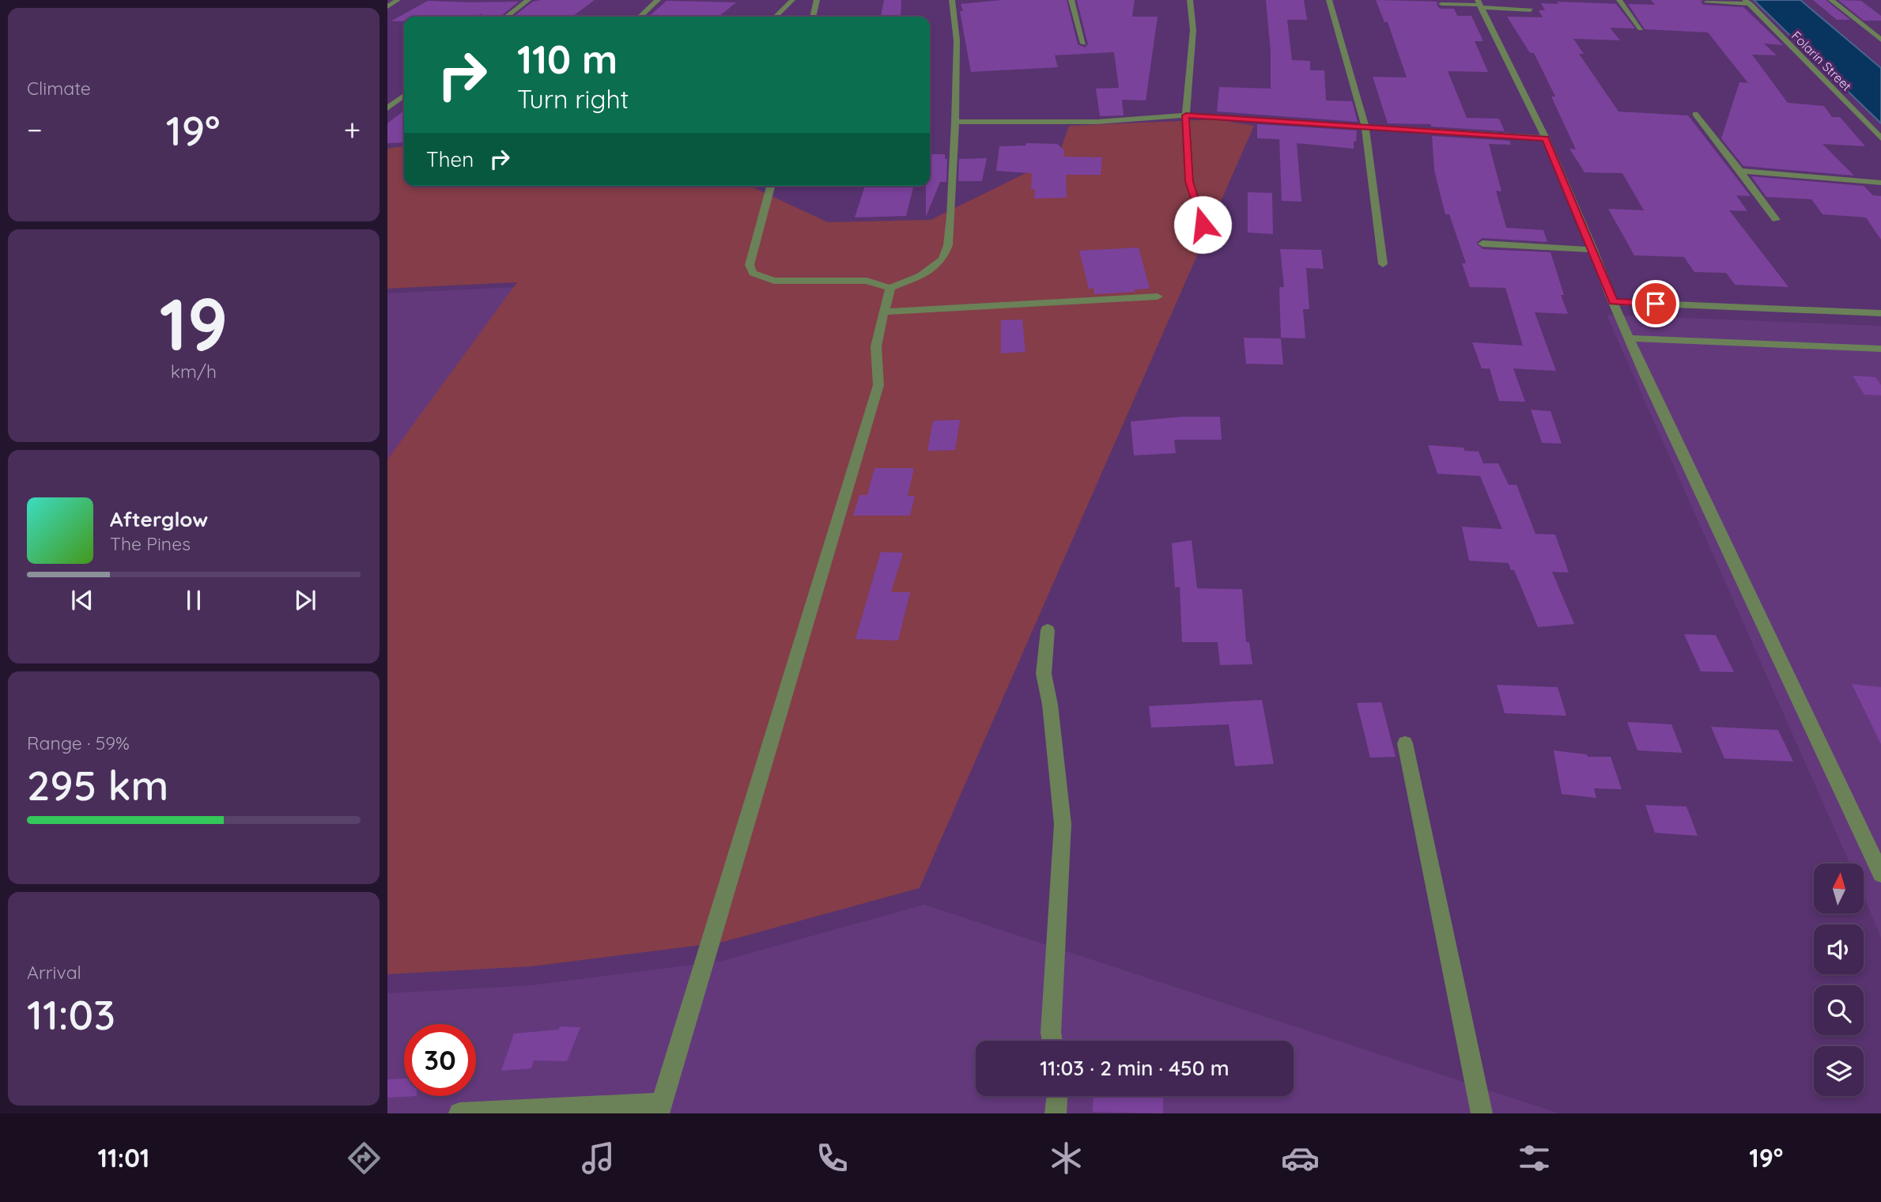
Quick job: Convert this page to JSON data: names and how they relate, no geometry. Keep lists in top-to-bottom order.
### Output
{
  "streets": {
    "street": ["Folarin Street"]
  },
  "north": "top",
  "page": {
    "tile": [
      "Climate",
      ["19", "km/h"],
      ["Range · 59%", "295 km"],
      ["Arrival", "11:03"]
    ],
    "turn": ["110 m", "Turn right"],
    "heat": ["−", "19°", "+"],
    "then": "Then",
    "song": ["Afterglow", "The Pines"],
    "limit": "30",
    "trip": "11:03 · 2 min · 450 m",
    "tabs": ["11:01", "19°"]
  }
}
